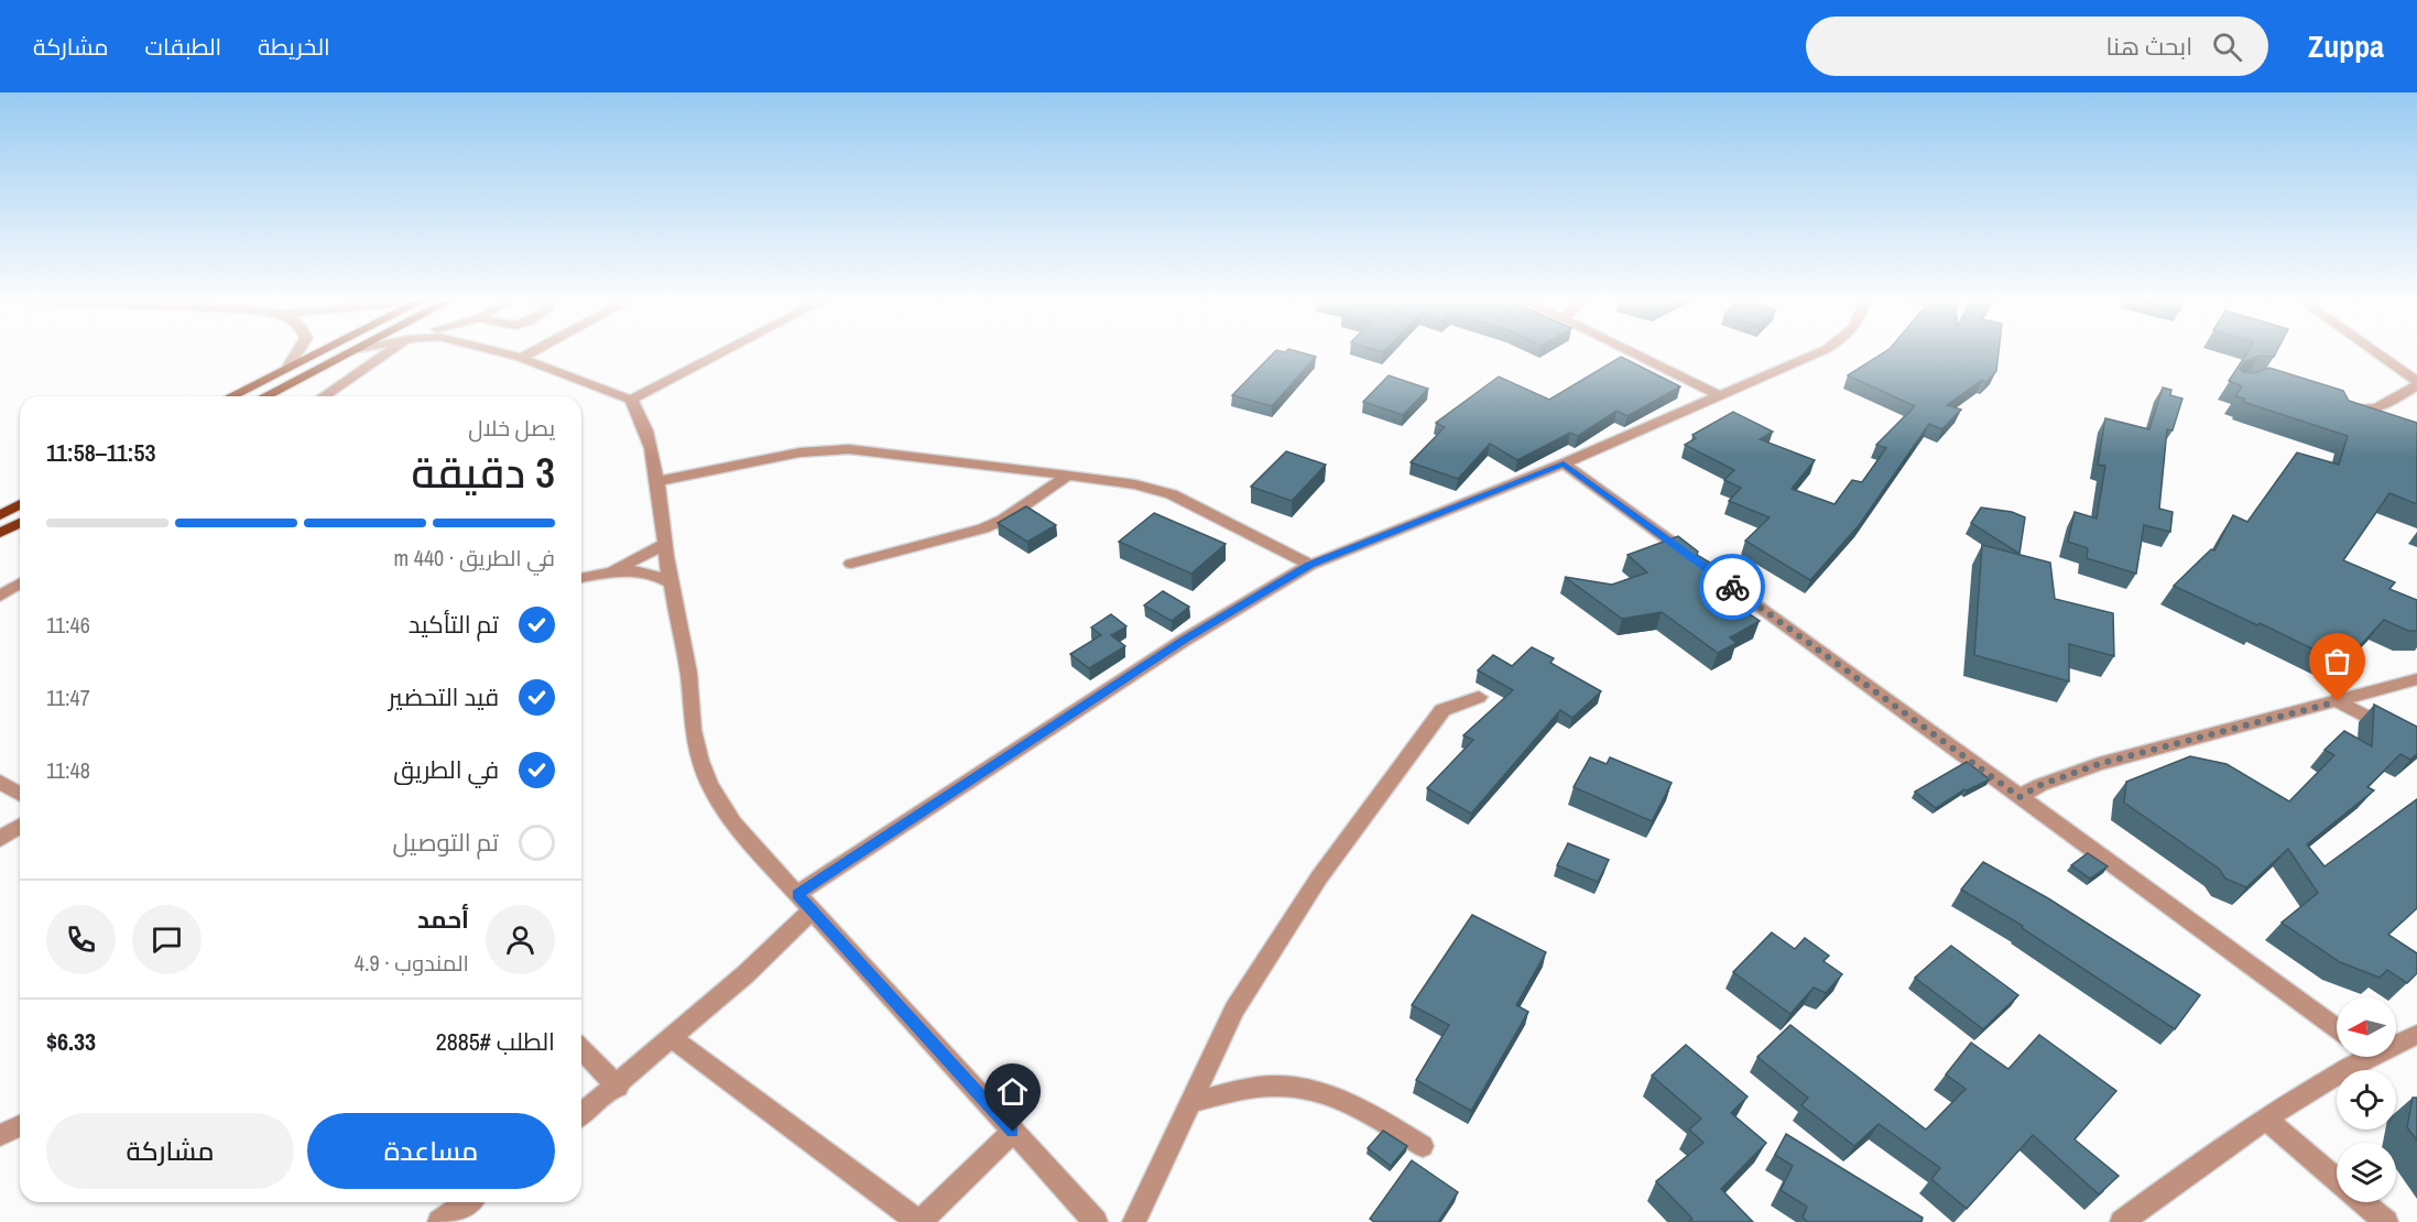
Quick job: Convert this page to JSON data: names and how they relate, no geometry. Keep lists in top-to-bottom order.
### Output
{
  "north": "left",
  "page": {
    "header": "Zuppa",
    "search": "ابحث هنا",
    "nav": ["الخريطة", "الطبقات", "مشاركة"],
    "heading": ["3 دقيقة", "يصل خلال", "11:53–11:58"],
    "panel": [
      "أحمد",
      "المندوب · 4.9",
      "الطلب #2885",
      "$6.33"
    ],
    "bar": "في الطريق · 440 m",
    "list": [
      ["تم التأكيد", "11:46"],
      ["قيد التحضير", "11:47"],
      ["في الطريق", "11:48"],
      "تم التوصيل"
    ],
    "buttons": ["مساعدة", "مشاركة"]
  }
}
